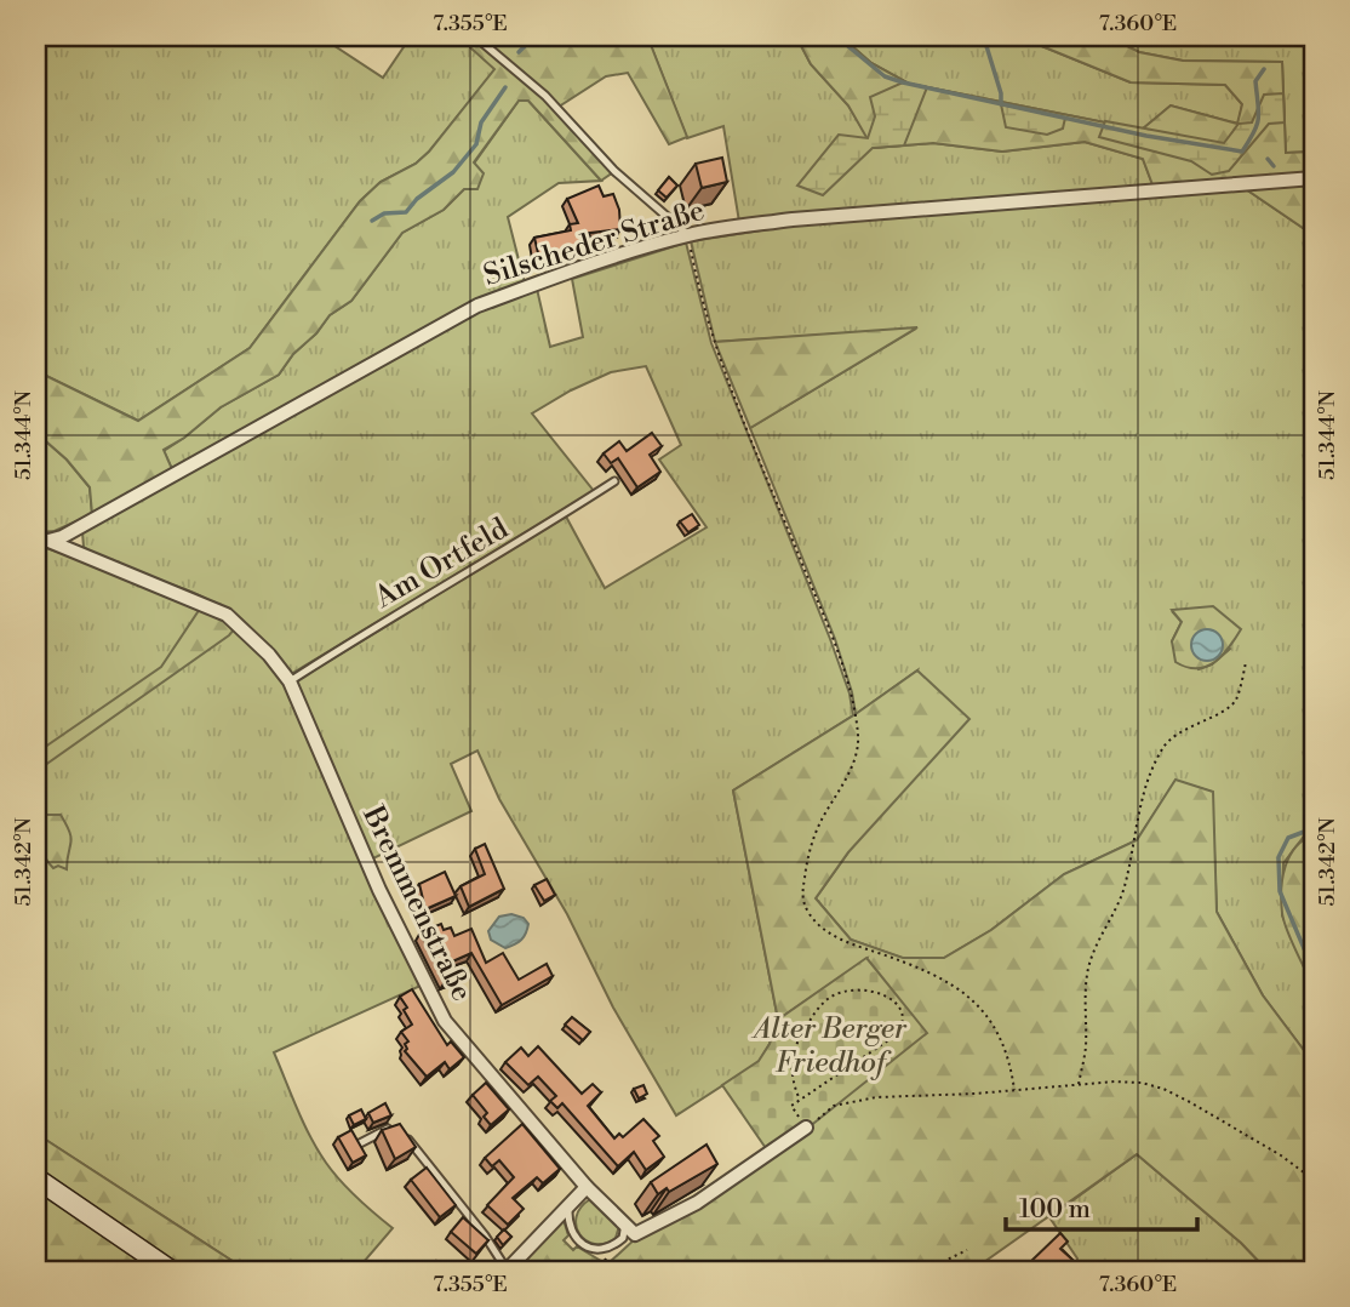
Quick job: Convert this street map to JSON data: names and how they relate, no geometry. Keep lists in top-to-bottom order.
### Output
{
  "streets": {
    "street": ["Silscheder Straße", "Bremmenstraße"],
    "lane": ["Am Ortfeld"]
  },
  "crossings": [
    ["Silscheder Straße", "Bremmenstraße"],
    ["Am Ortfeld", "Bremmenstraße"]
  ],
  "parks": ["Alter Berger Friedhof"],
  "scale_bar": "100 m",
  "coordinates": [
    "7.355°E",
    "7.360°E",
    "51.344°N",
    "51.342°N"
  ]
}
